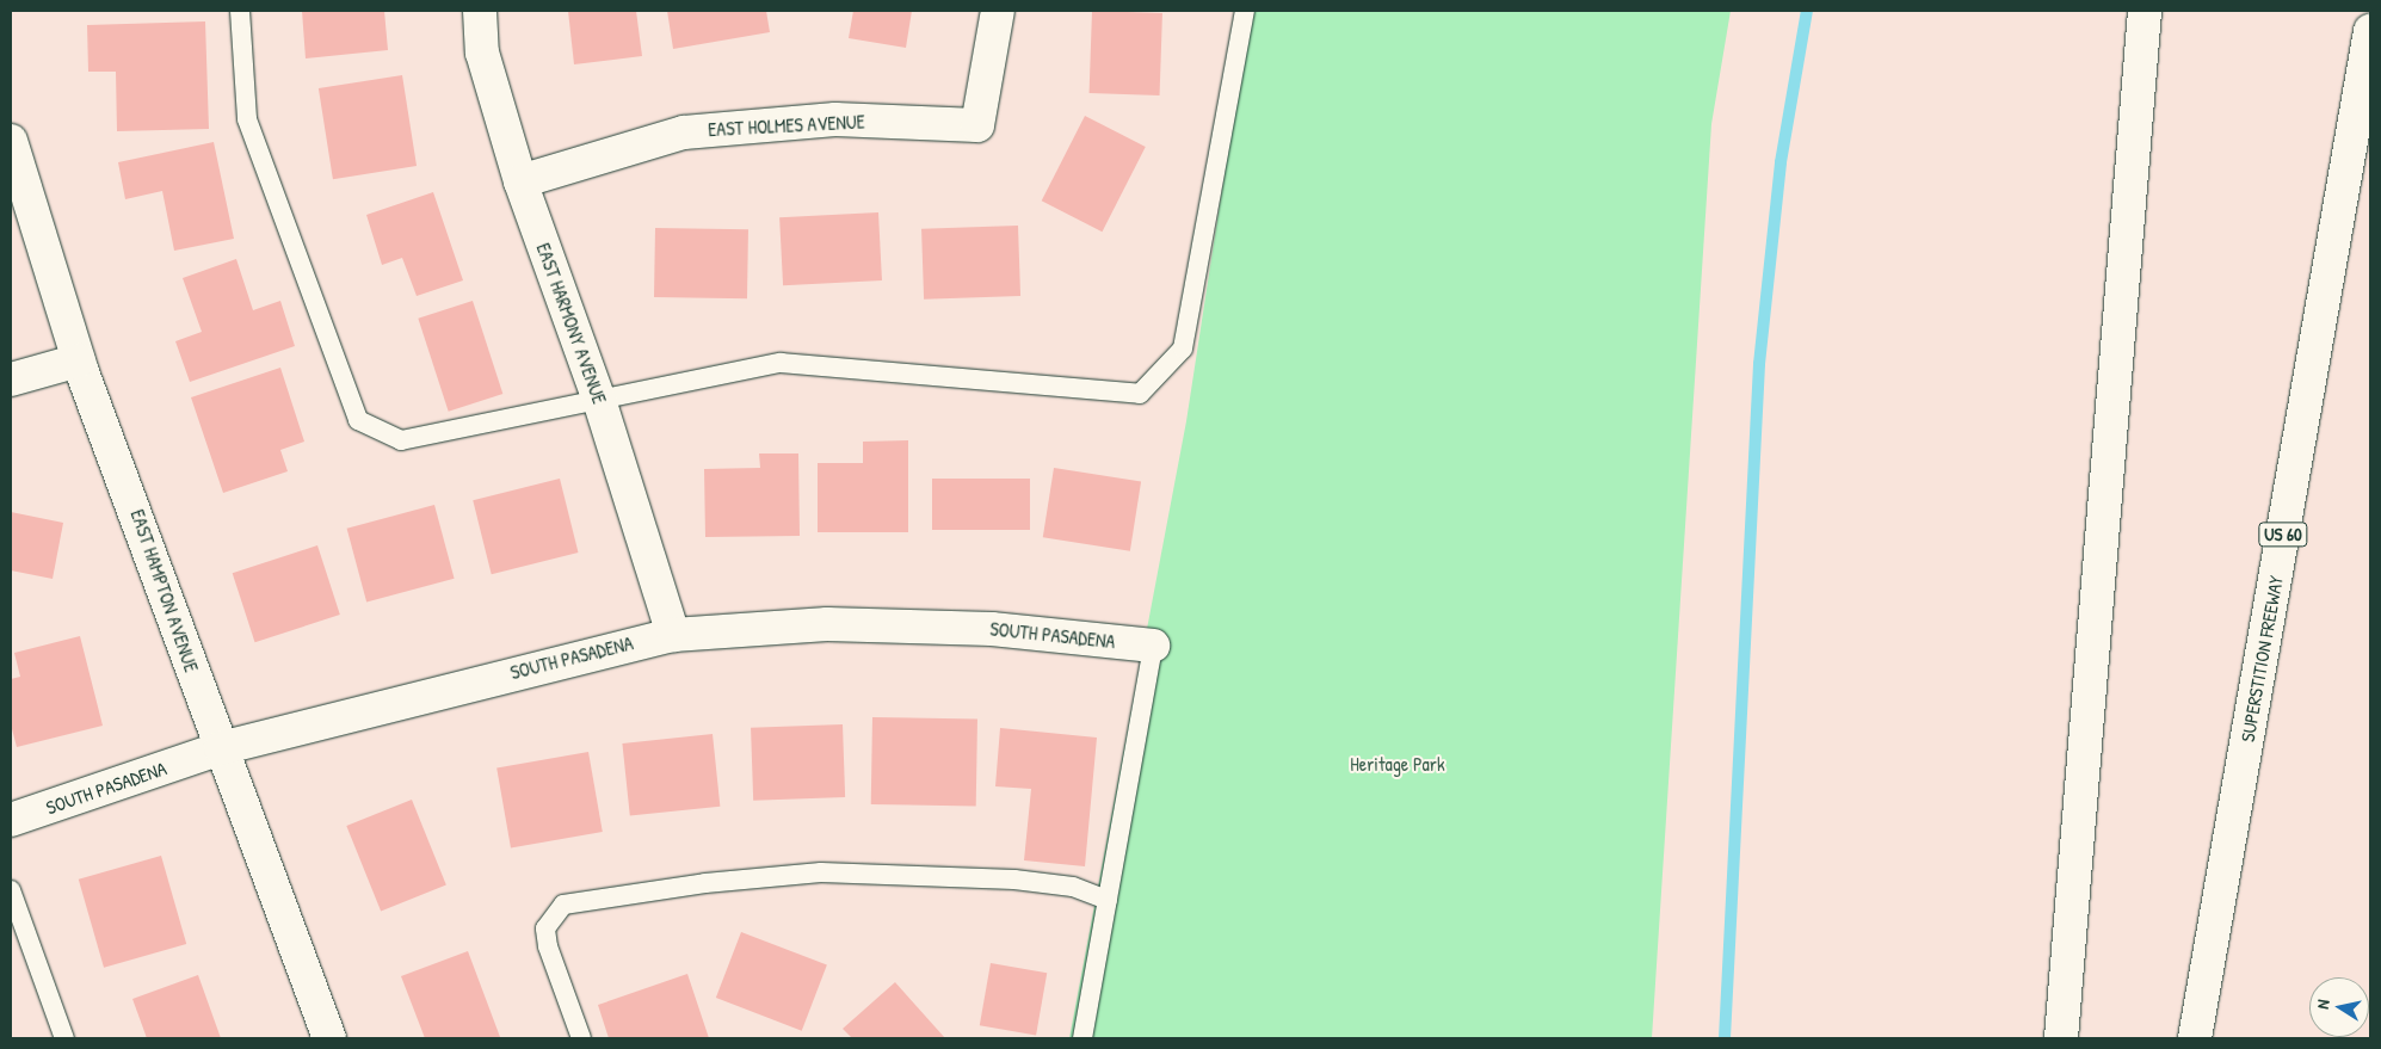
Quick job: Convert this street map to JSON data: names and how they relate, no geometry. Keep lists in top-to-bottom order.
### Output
{
  "streets": {
    "main road": [
      "EAST HOLMES AVENUE",
      "EAST HARMONY AVENUE",
      "US 60",
      "EAST HAMPTON AVENUE",
      "SOUTH PASADENA",
      "SUPERSTITION FREEWAY"
    ]
  },
  "crossings": [
    ["EAST HOLMES AVENUE", "EAST HARMONY AVENUE"],
    ["EAST HARMONY AVENUE", "SOUTH PASADENA"],
    ["EAST HAMPTON AVENUE", "SOUTH PASADENA"]
  ],
  "parks": ["Heritage Park"],
  "north": "left"
}
